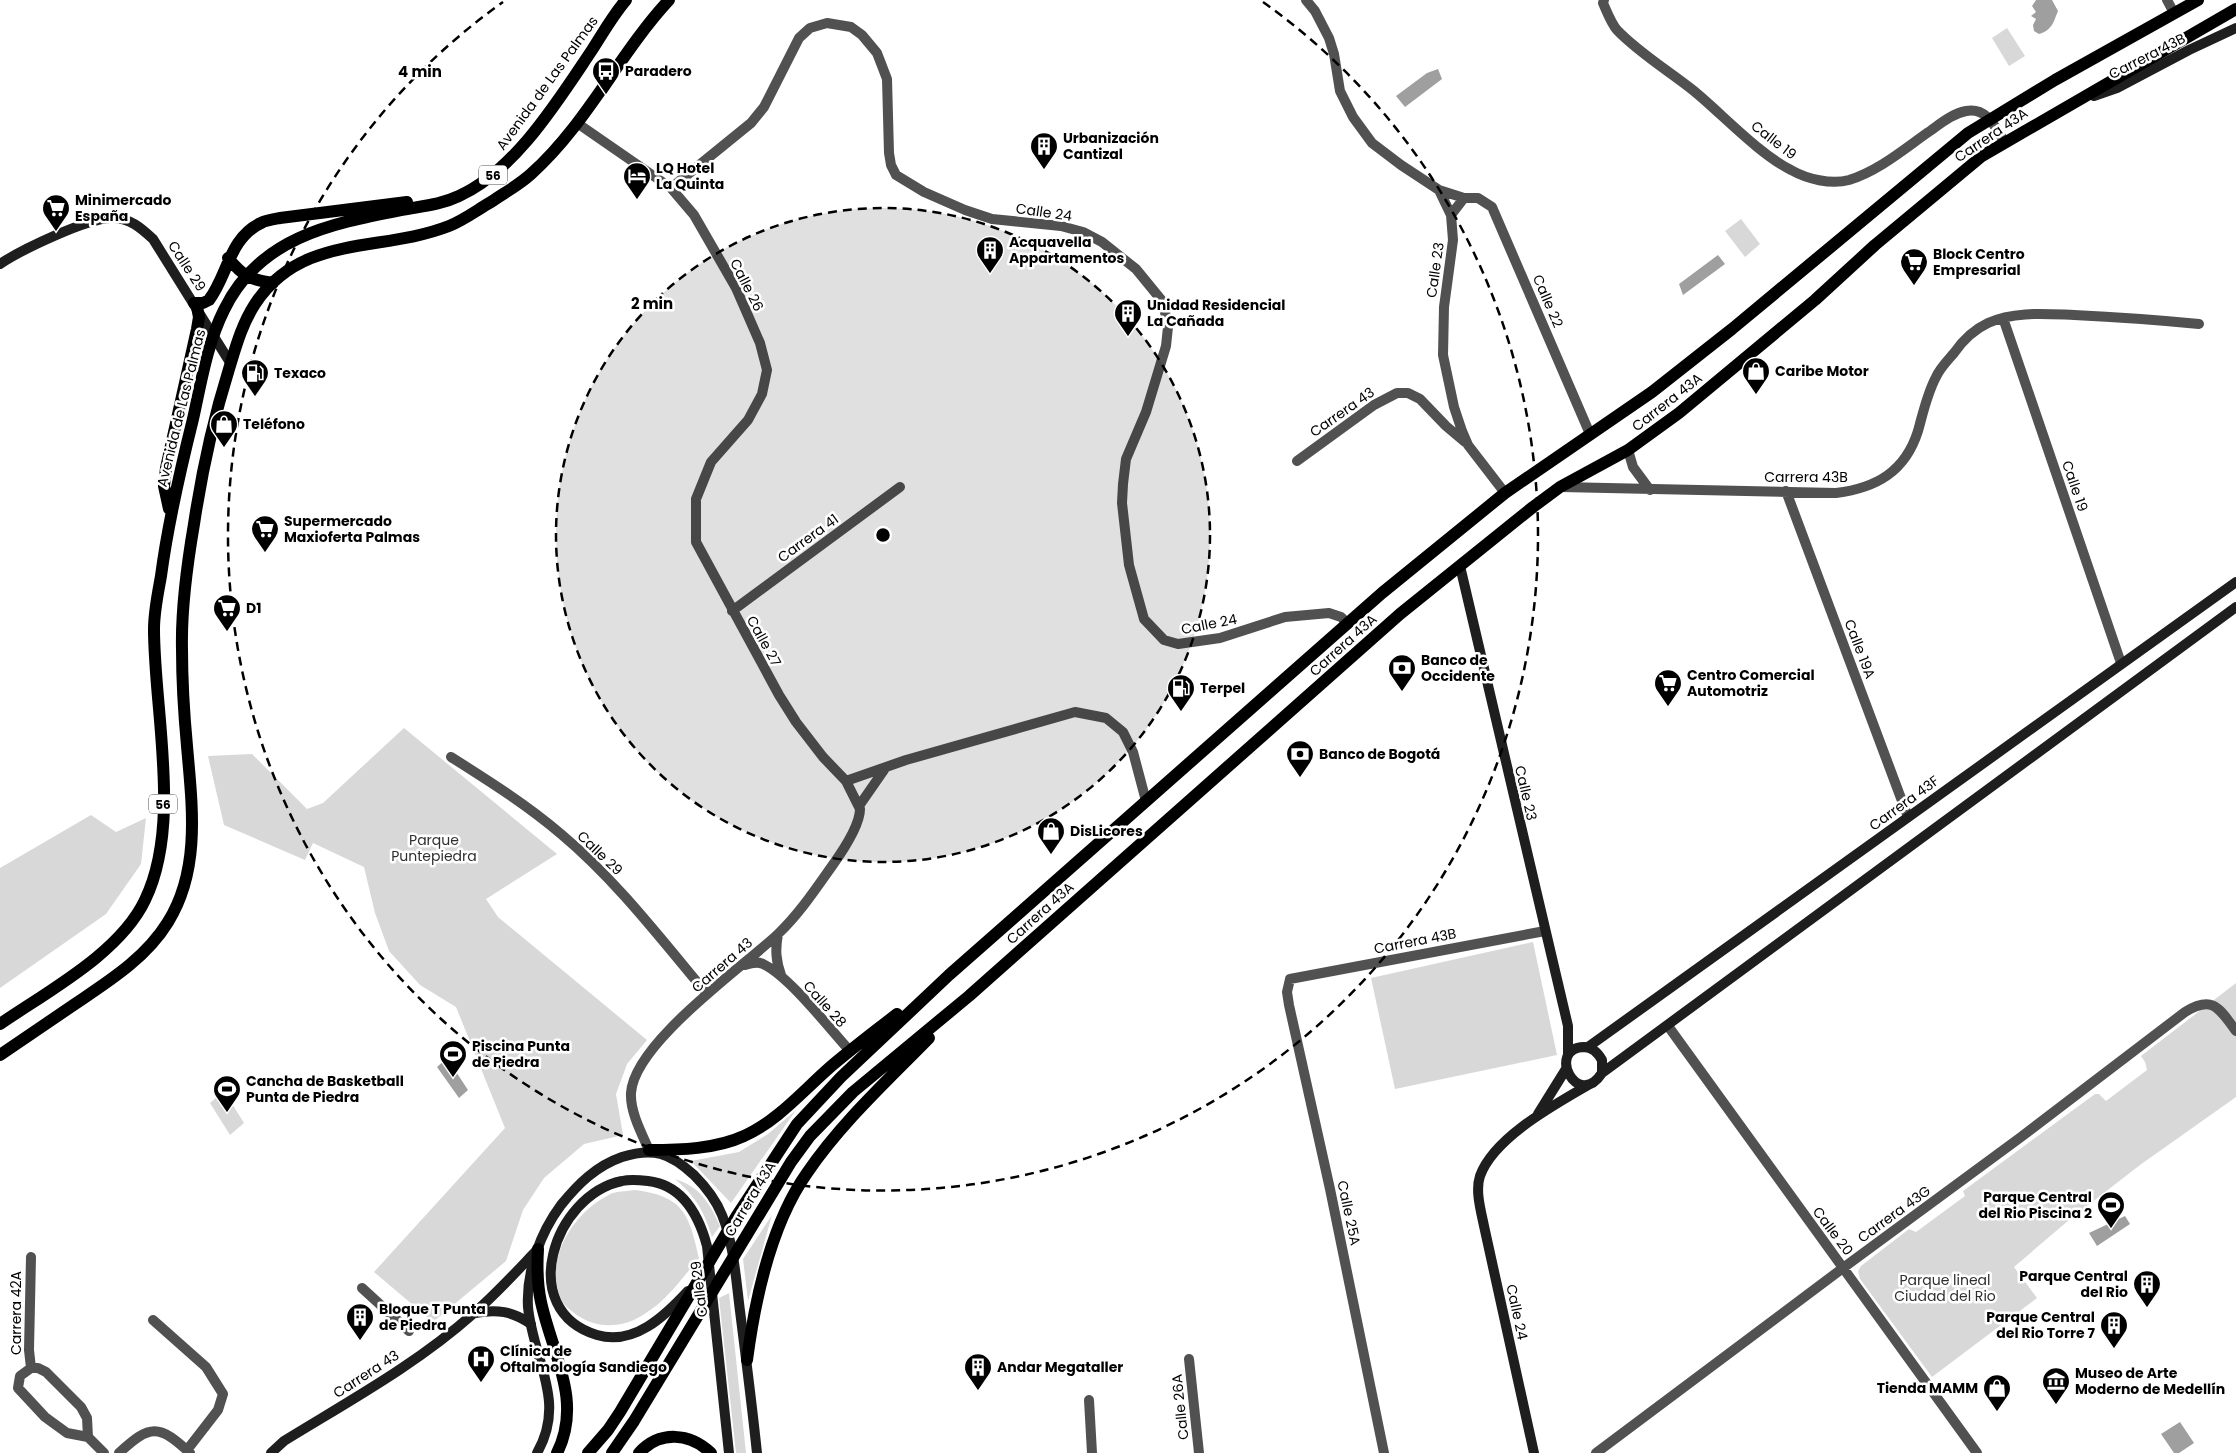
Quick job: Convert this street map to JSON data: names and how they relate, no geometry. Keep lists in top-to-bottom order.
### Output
{
  "streets": {
    "main road": ["Avenida de Las Palmas", "Carrera 43A", "56"],
    "street": [
      "Carrera 43B",
      "Calle 19",
      "Calle 24",
      "Calle 29",
      "Calle 23",
      "Calle 26",
      "Calle 22",
      "Carrera 43",
      "Carrera 41",
      "Calle 27",
      "Calle 19A",
      "Carrera 43F",
      "Calle 28",
      "Calle 25A",
      "Carrera 43G",
      "Calle 20",
      "Carrera 42A",
      "Calle 26A"
    ]
  },
  "crossings": [
    ["Carrera 43B", "Carrera 43A"],
    ["Carrera 43B", "Calle 19"],
    ["Carrera 43B", "Calle 23"],
    ["Carrera 43B", "Calle 19A"],
    ["Carrera 43B", "Calle 25A"],
    ["Carrera 43A", "Calle 19"],
    ["Carrera 43A", "Calle 24"],
    ["Carrera 43A", "Calle 29"],
    ["Carrera 43A", "Calle 23"],
    ["Carrera 43A", "Calle 22"],
    ["Calle 19", "Carrera 43F"],
    ["56", "Calle 29"],
    ["56", "Calle 26"],
    ["Calle 24", "Calle 26"],
    ["Calle 29", "Carrera 43"],
    ["Calle 23", "Calle 22"],
    ["Calle 23", "Carrera 43"],
    ["Calle 23", "Carrera 43F"],
    ["Calle 26", "Calle 27"],
    ["Carrera 43", "Calle 28"],
    ["Carrera 41", "Calle 27"],
    ["Calle 19A", "Carrera 43F"],
    ["Carrera 43G", "Calle 20"]
  ],
  "parks": ["Parque Puntepiedra", "Parque lineal Ciudad del Rio"],
  "places": {
    "bus stop": ["Paradero"],
    "building": [
      "Urbanización Cantizal",
      "Acquavella Appartamentos",
      "Unidad Residencial La Cañada",
      "Parque Central del Rio",
      "Bloque T Punta de Piedra",
      "Parque Central del Rio Torre 7",
      "Andar Megataller"
    ],
    "hotel": ["LQ Hotel La Quinta"],
    "supermarket": [
      "Minimercado España",
      "Block Centro Empresarial",
      "Supermercado Maxioferta Palmas",
      "D1",
      "Centro Comercial Automotriz"
    ],
    "shop": [
      "Caribe Motor",
      "Teléfono",
      "DisLicores",
      "Tienda MAMM"
    ],
    "fuel station": ["Texaco", "Terpel"],
    "bank": ["Banco de Occidente", "Banco de Bogotá"],
    "sports": ["Piscina Punta de Piedra", "Cancha de Basketball Punta de Piedra", "Parque Central del Rio Piscina 2"],
    "hospital": ["Clínica de Oftalmología Sandiego"],
    "museum": ["Museo de Arte Moderno de Medellín"]
  },
  "rings": ["4 min", "2 min"]
}
